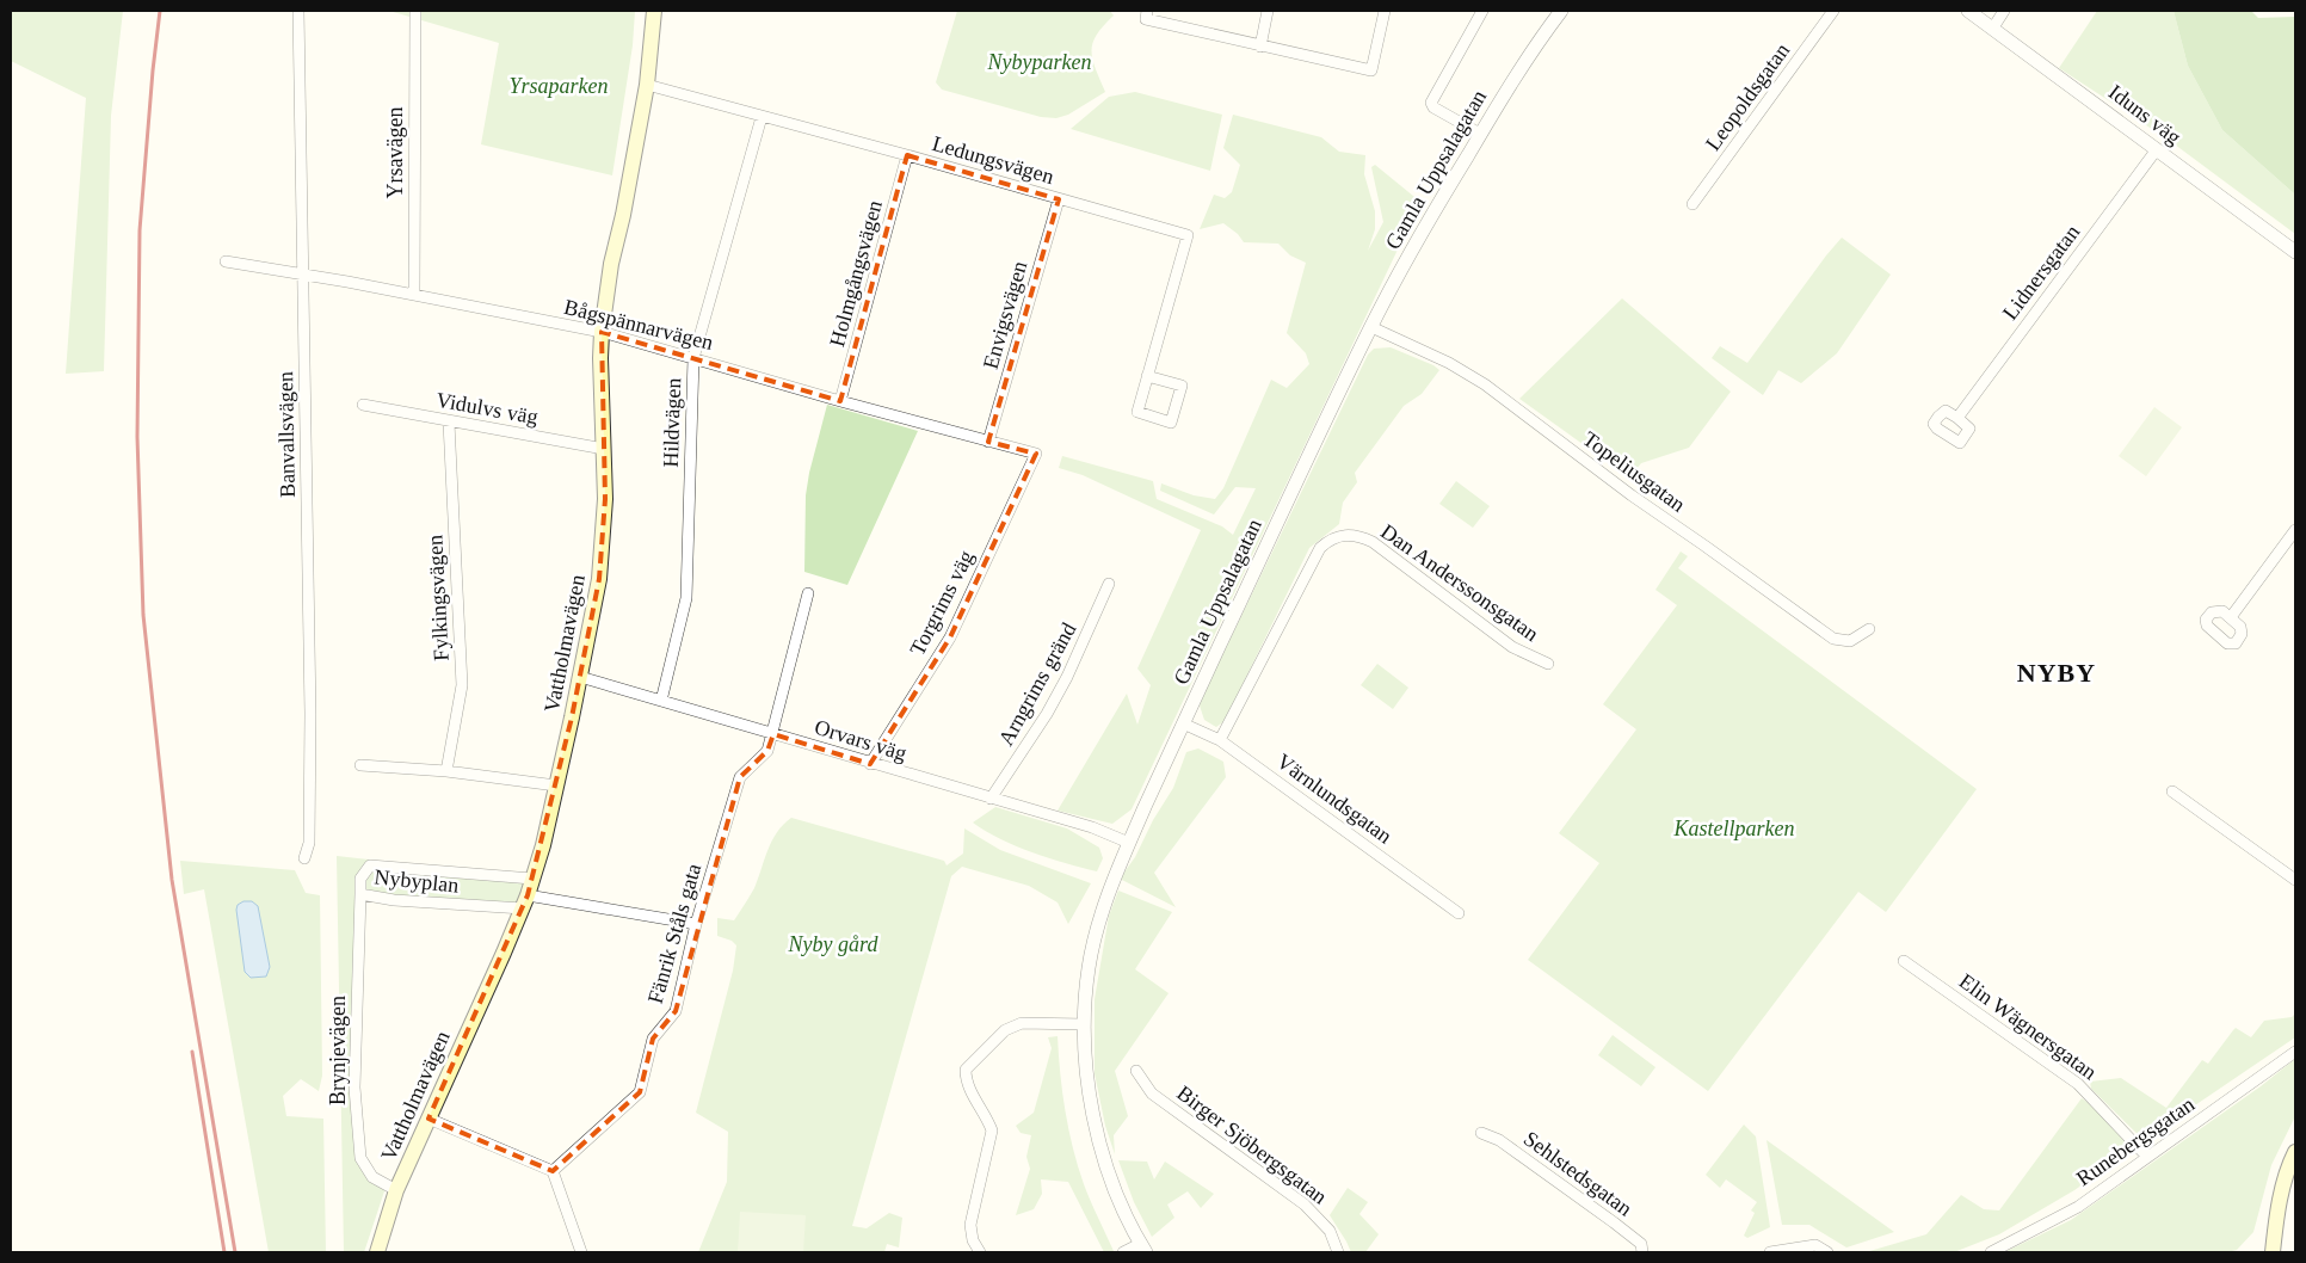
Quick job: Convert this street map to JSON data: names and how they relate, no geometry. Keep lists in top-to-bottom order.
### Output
{
  "streets": {
    "main road": ["Vattholmavägen"],
    "street": [
      "Leopoldsgatan",
      "Iduns väg",
      "Yrsavägen",
      "Ledungsvägen",
      "Gamla Uppsalagatan",
      "Lidnersgatan",
      "Holmgångsvägen",
      "Envigsvägen",
      "Bågspännarvägen",
      "Vidulvs väg",
      "Hildvägen",
      "Banvallsvägen",
      "Topeliusgatan",
      "Dan Anderssonsgatan",
      "Fylkingsvägen",
      "Torgrims väg",
      "Arngrims gränd",
      "Orvars väg",
      "Värnlundsgatan",
      "Nybyplan",
      "Fänrik Ståls gata",
      "Elin Wägnersgatan",
      "Brynjevägen",
      "Runebergsgatan",
      "Birger Sjöbergsgatan",
      "Sehlstedsgatan"
    ]
  },
  "crossings": [
    ["Iduns väg", "Lidnersgatan"],
    ["Yrsavägen", "Bågspännarvägen"],
    ["Ledungsvägen", "Holmgångsvägen"],
    ["Ledungsvägen", "Envigsvägen"],
    ["Ledungsvägen", "Hildvägen"],
    ["Ledungsvägen", "Vattholmavägen"],
    ["Gamla Uppsalagatan", "Topeliusgatan"],
    ["Gamla Uppsalagatan", "Orvars väg"],
    ["Gamla Uppsalagatan", "Värnlundsgatan"],
    ["Holmgångsvägen", "Bågspännarvägen"],
    ["Envigsvägen", "Bågspännarvägen"],
    ["Bågspännarvägen", "Hildvägen"],
    ["Bågspännarvägen", "Banvallsvägen"],
    ["Bågspännarvägen", "Torgrims väg"],
    ["Bågspännarvägen", "Vattholmavägen"],
    ["Vidulvs väg", "Fylkingsvägen"],
    ["Vidulvs väg", "Vattholmavägen"],
    ["Hildvägen", "Orvars väg"],
    ["Dan Anderssonsgatan", "Värnlundsgatan"],
    ["Torgrims väg", "Orvars väg"],
    ["Vattholmavägen", "Orvars väg"],
    ["Vattholmavägen", "Nybyplan"],
    ["Vattholmavägen", "Brynjevägen"],
    ["Arngrims gränd", "Orvars väg"],
    ["Orvars väg", "Fänrik Ståls gata"],
    ["Nybyplan", "Fänrik Ståls gata"],
    ["Nybyplan", "Brynjevägen"],
    ["Elin Wägnersgatan", "Runebergsgatan"]
  ],
  "districts": ["NYBY"],
  "parks": [
    "Nybyparken",
    "Yrsaparken",
    "Kastellparken",
    "Nyby gård"
  ]
}
